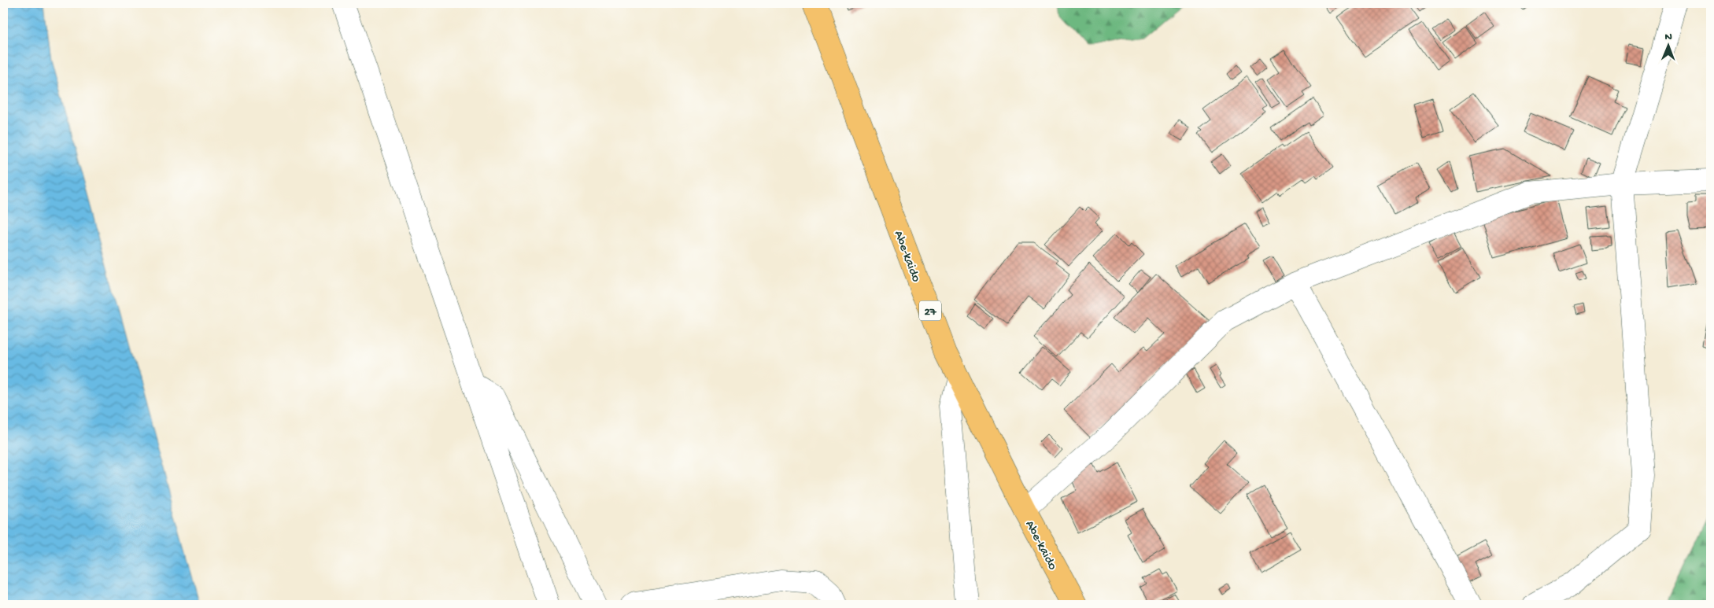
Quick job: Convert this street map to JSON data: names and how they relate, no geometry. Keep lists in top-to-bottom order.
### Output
{
  "streets": {
    "main road": ["Abe-kaido", "27"]
  },
  "north": "top"
}
